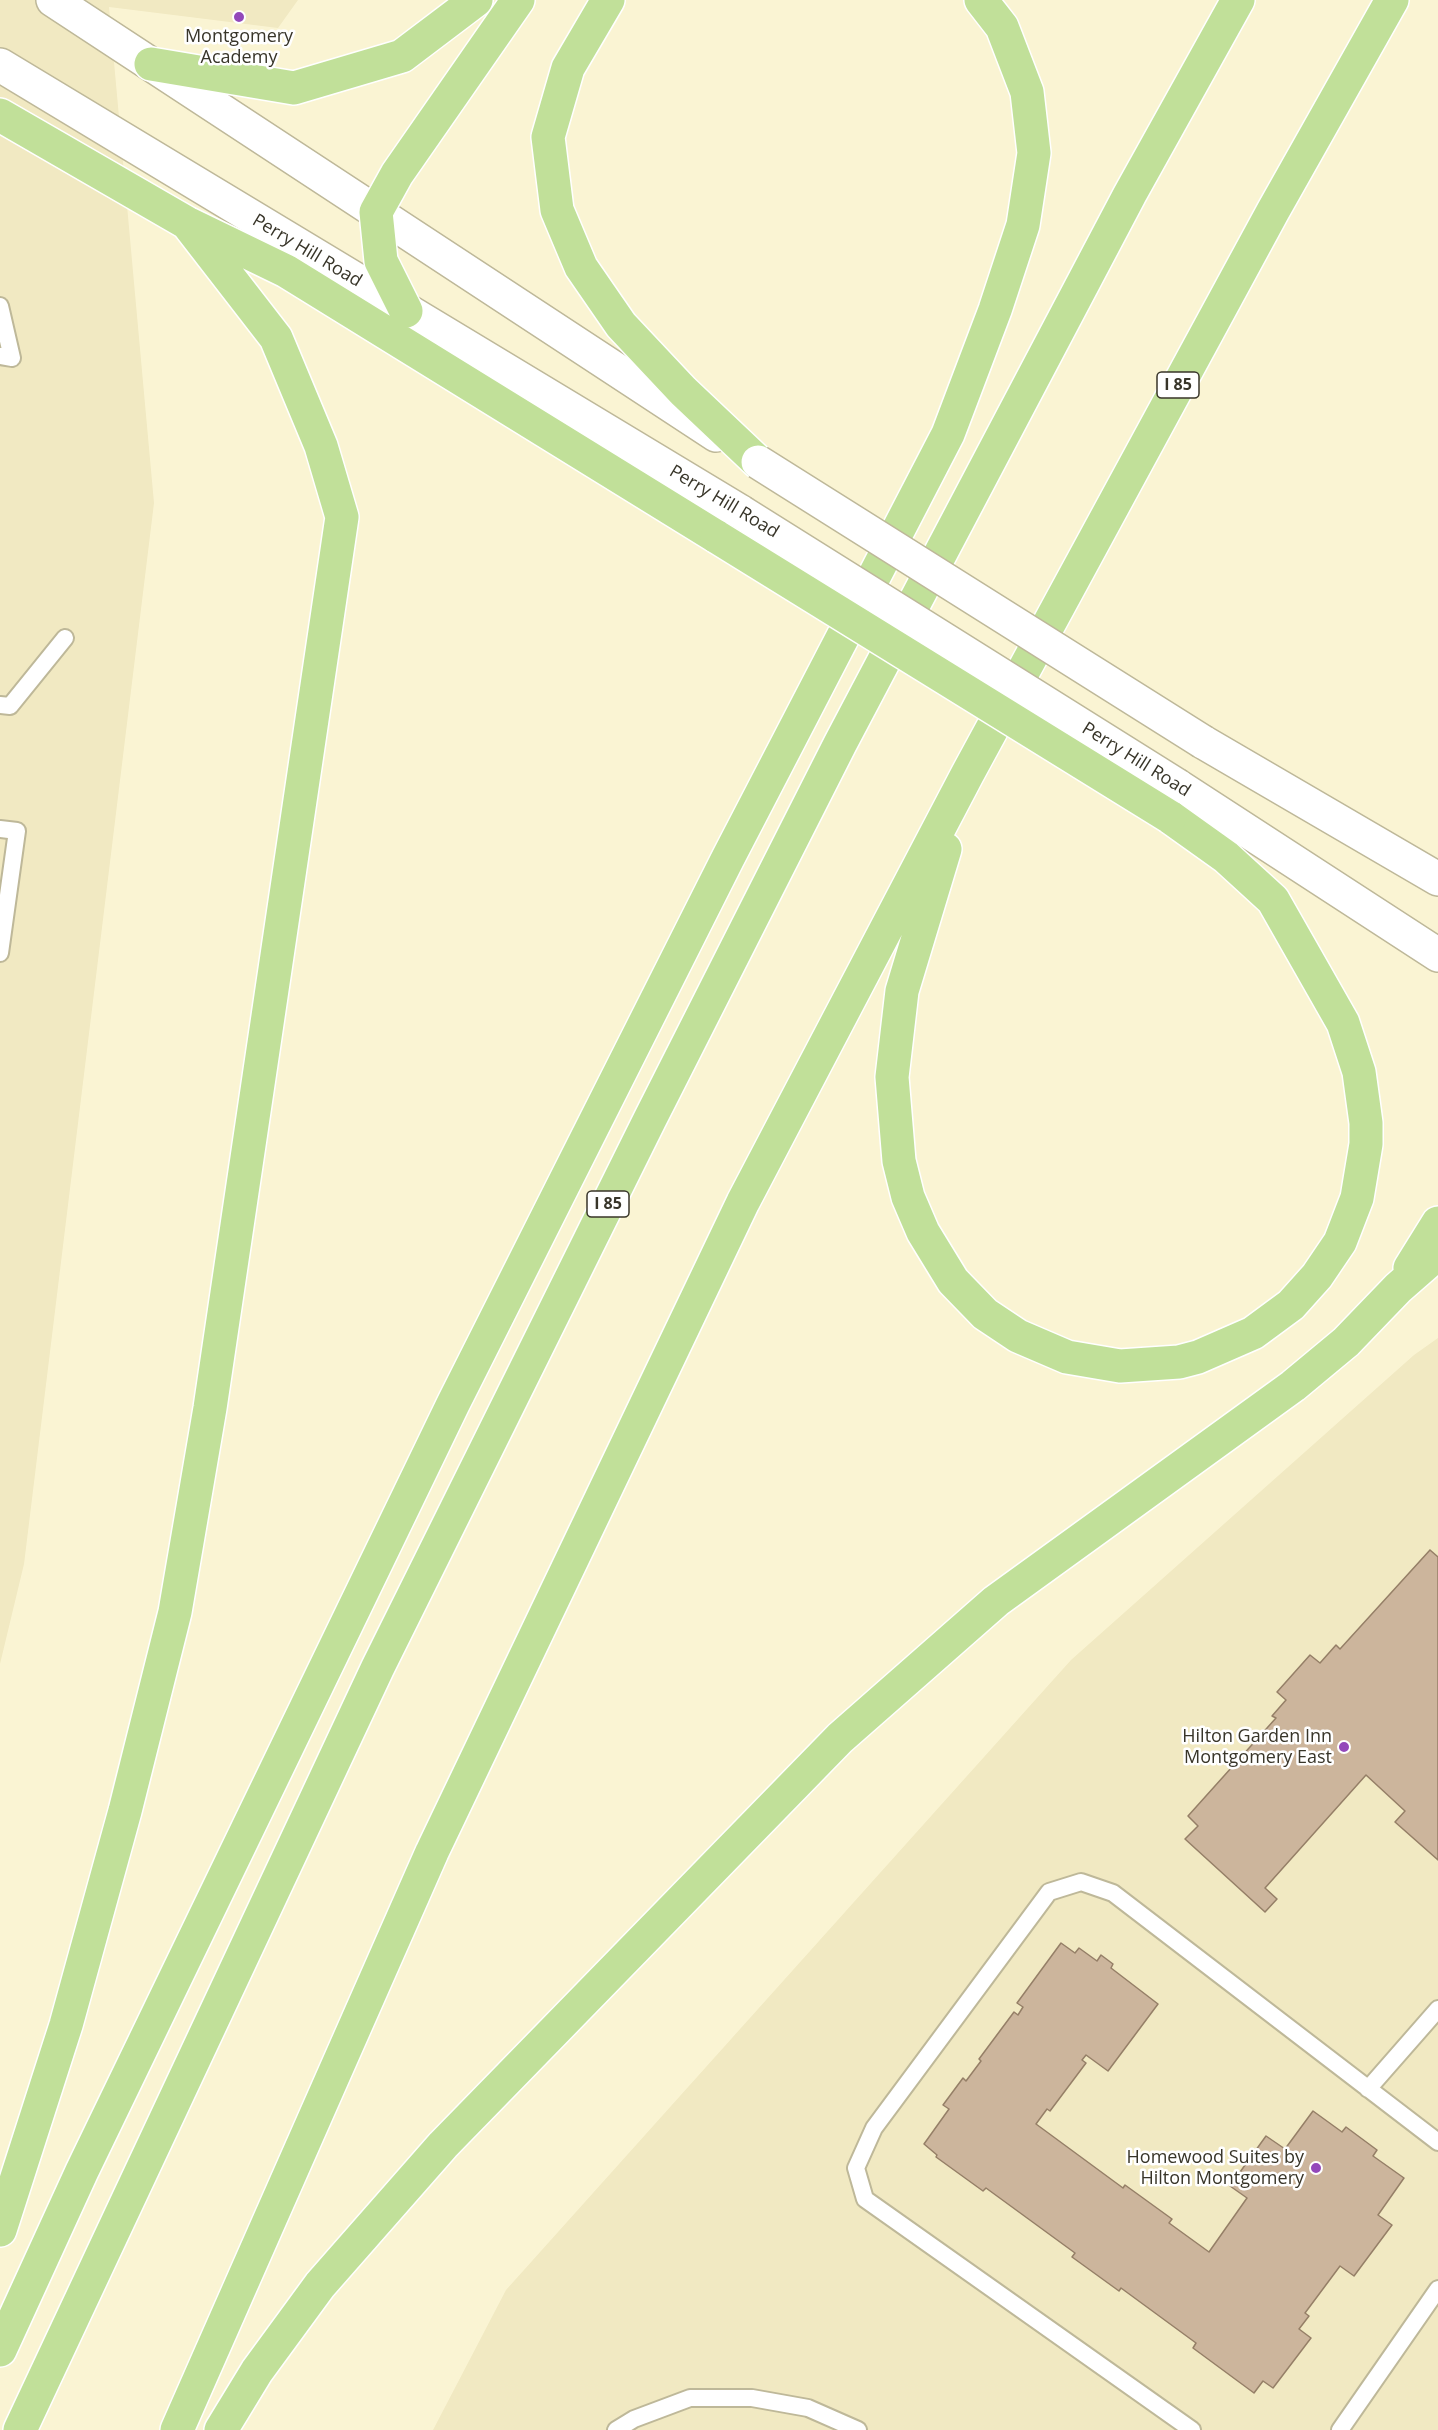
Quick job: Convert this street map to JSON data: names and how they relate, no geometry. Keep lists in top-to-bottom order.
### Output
{
  "streets": {
    "highway": ["I 85"],
    "main road": ["Perry Hill Road"]
  },
  "places": ["Montgomery Academy", "Hilton Garden Inn Montgomery East", "Homewood Suites by Hilton Montgomery"]
}
